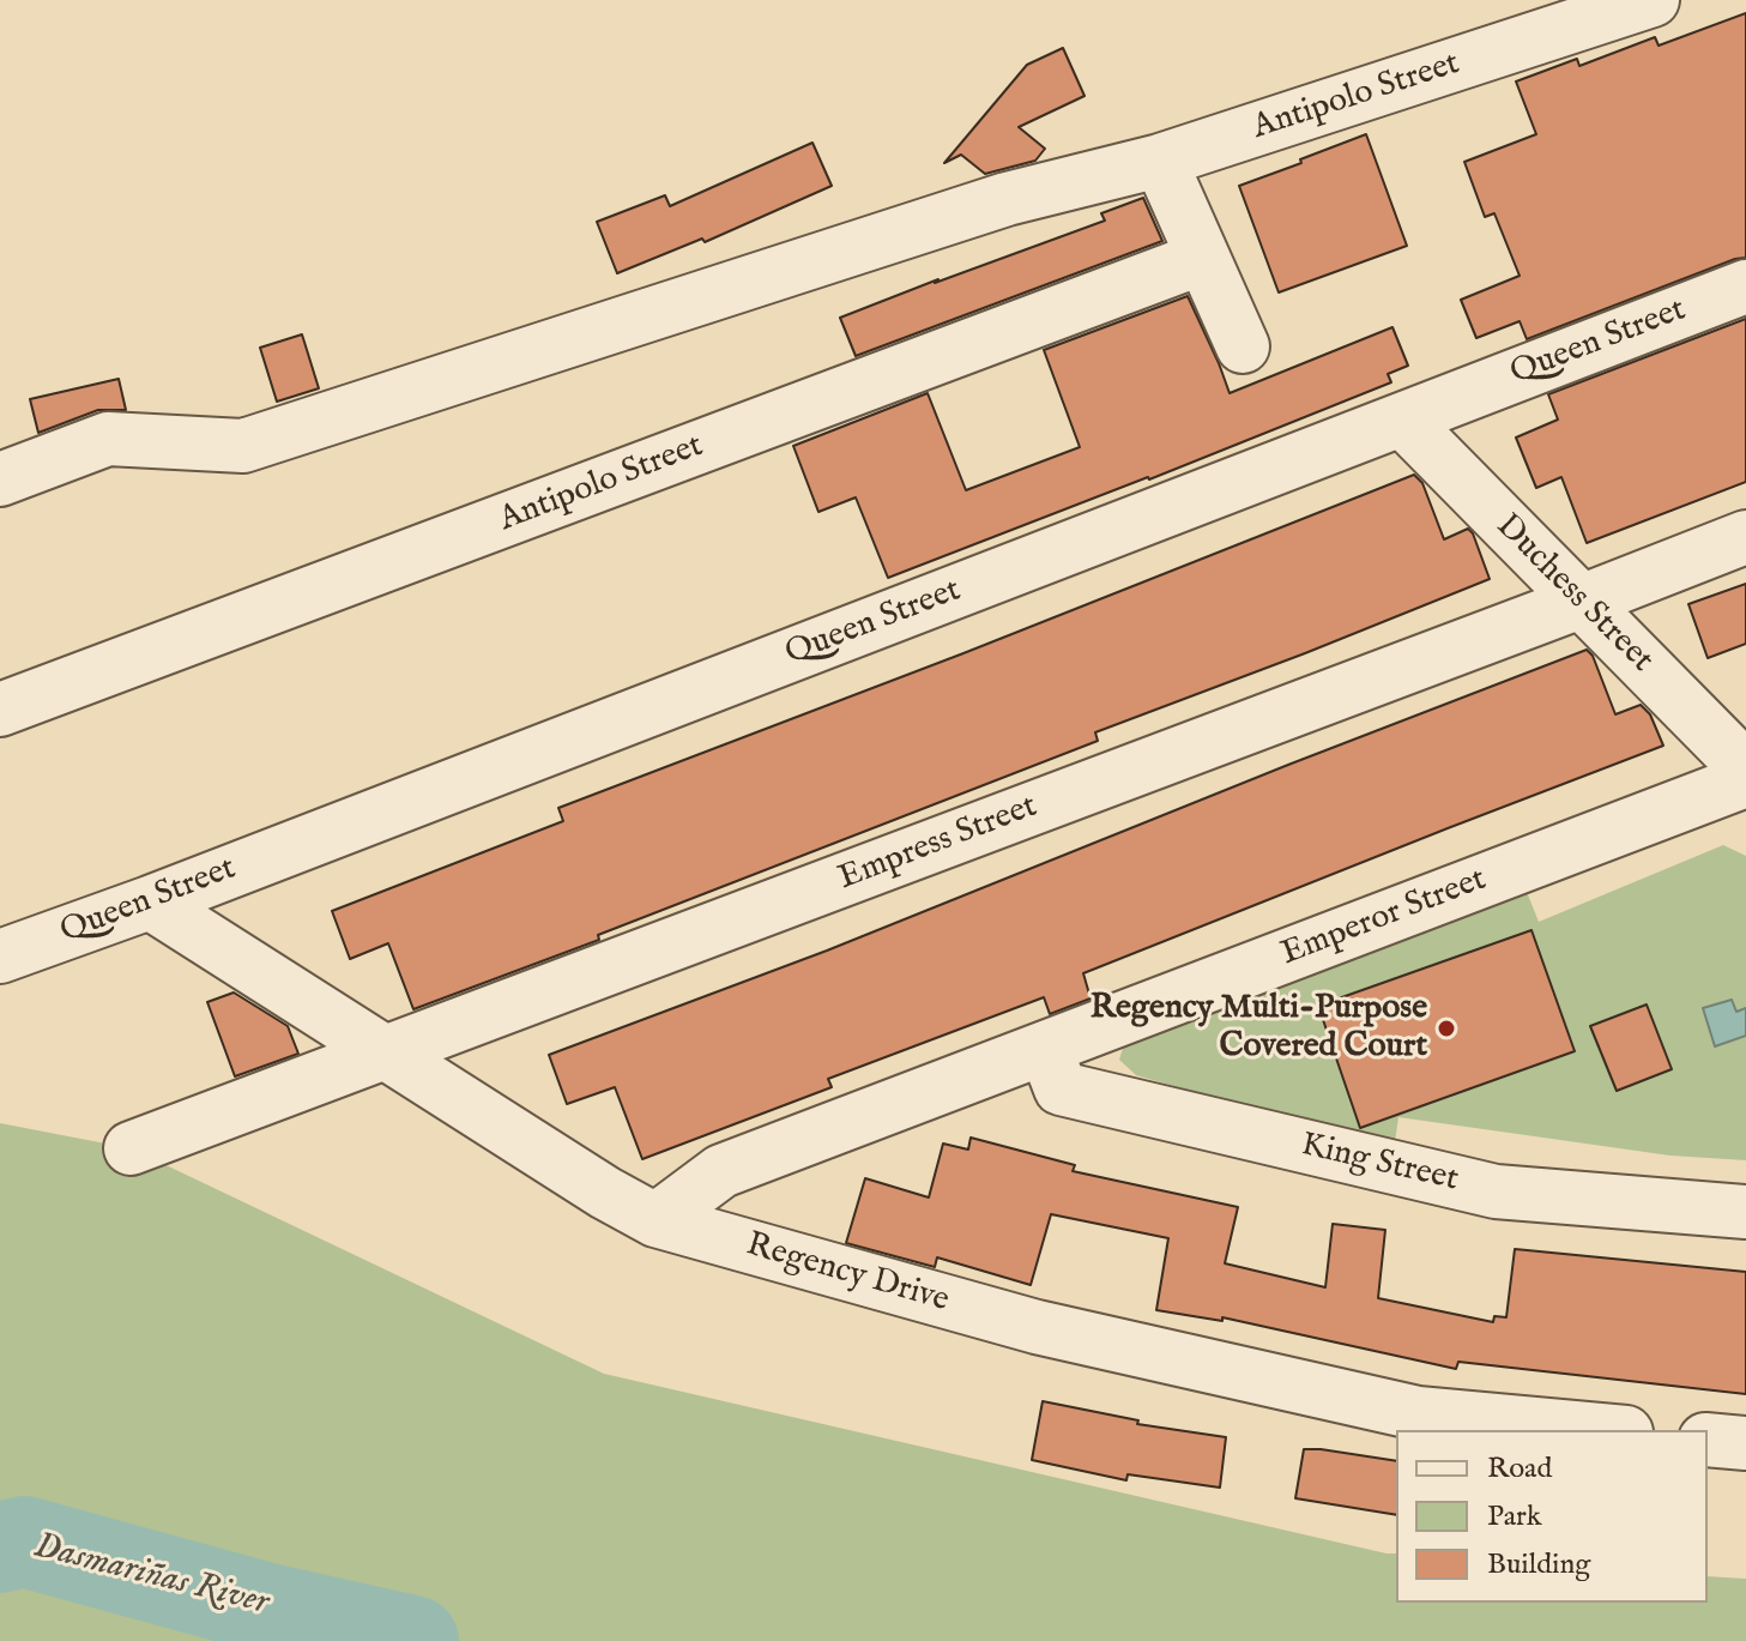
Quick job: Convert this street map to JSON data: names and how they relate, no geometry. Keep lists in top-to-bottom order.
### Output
{
  "streets": {
    "street": [
      "Antipolo Street",
      "Queen Street",
      "Duchess Street",
      "Empress Street",
      "Emperor Street",
      "King Street",
      "Regency Drive"
    ]
  },
  "crossings": [
    ["Queen Street", "Duchess Street"],
    ["Queen Street", "Regency Drive"],
    ["Duchess Street", "Empress Street"],
    ["Empress Street", "Regency Drive"],
    ["Emperor Street", "King Street"],
    ["Emperor Street", "Regency Drive"]
  ],
  "water": ["Dasmariñas River"],
  "places": ["Regency Multi-Purpose Covered Court"],
  "legend": ["Road", "Park", "Building"]
}
